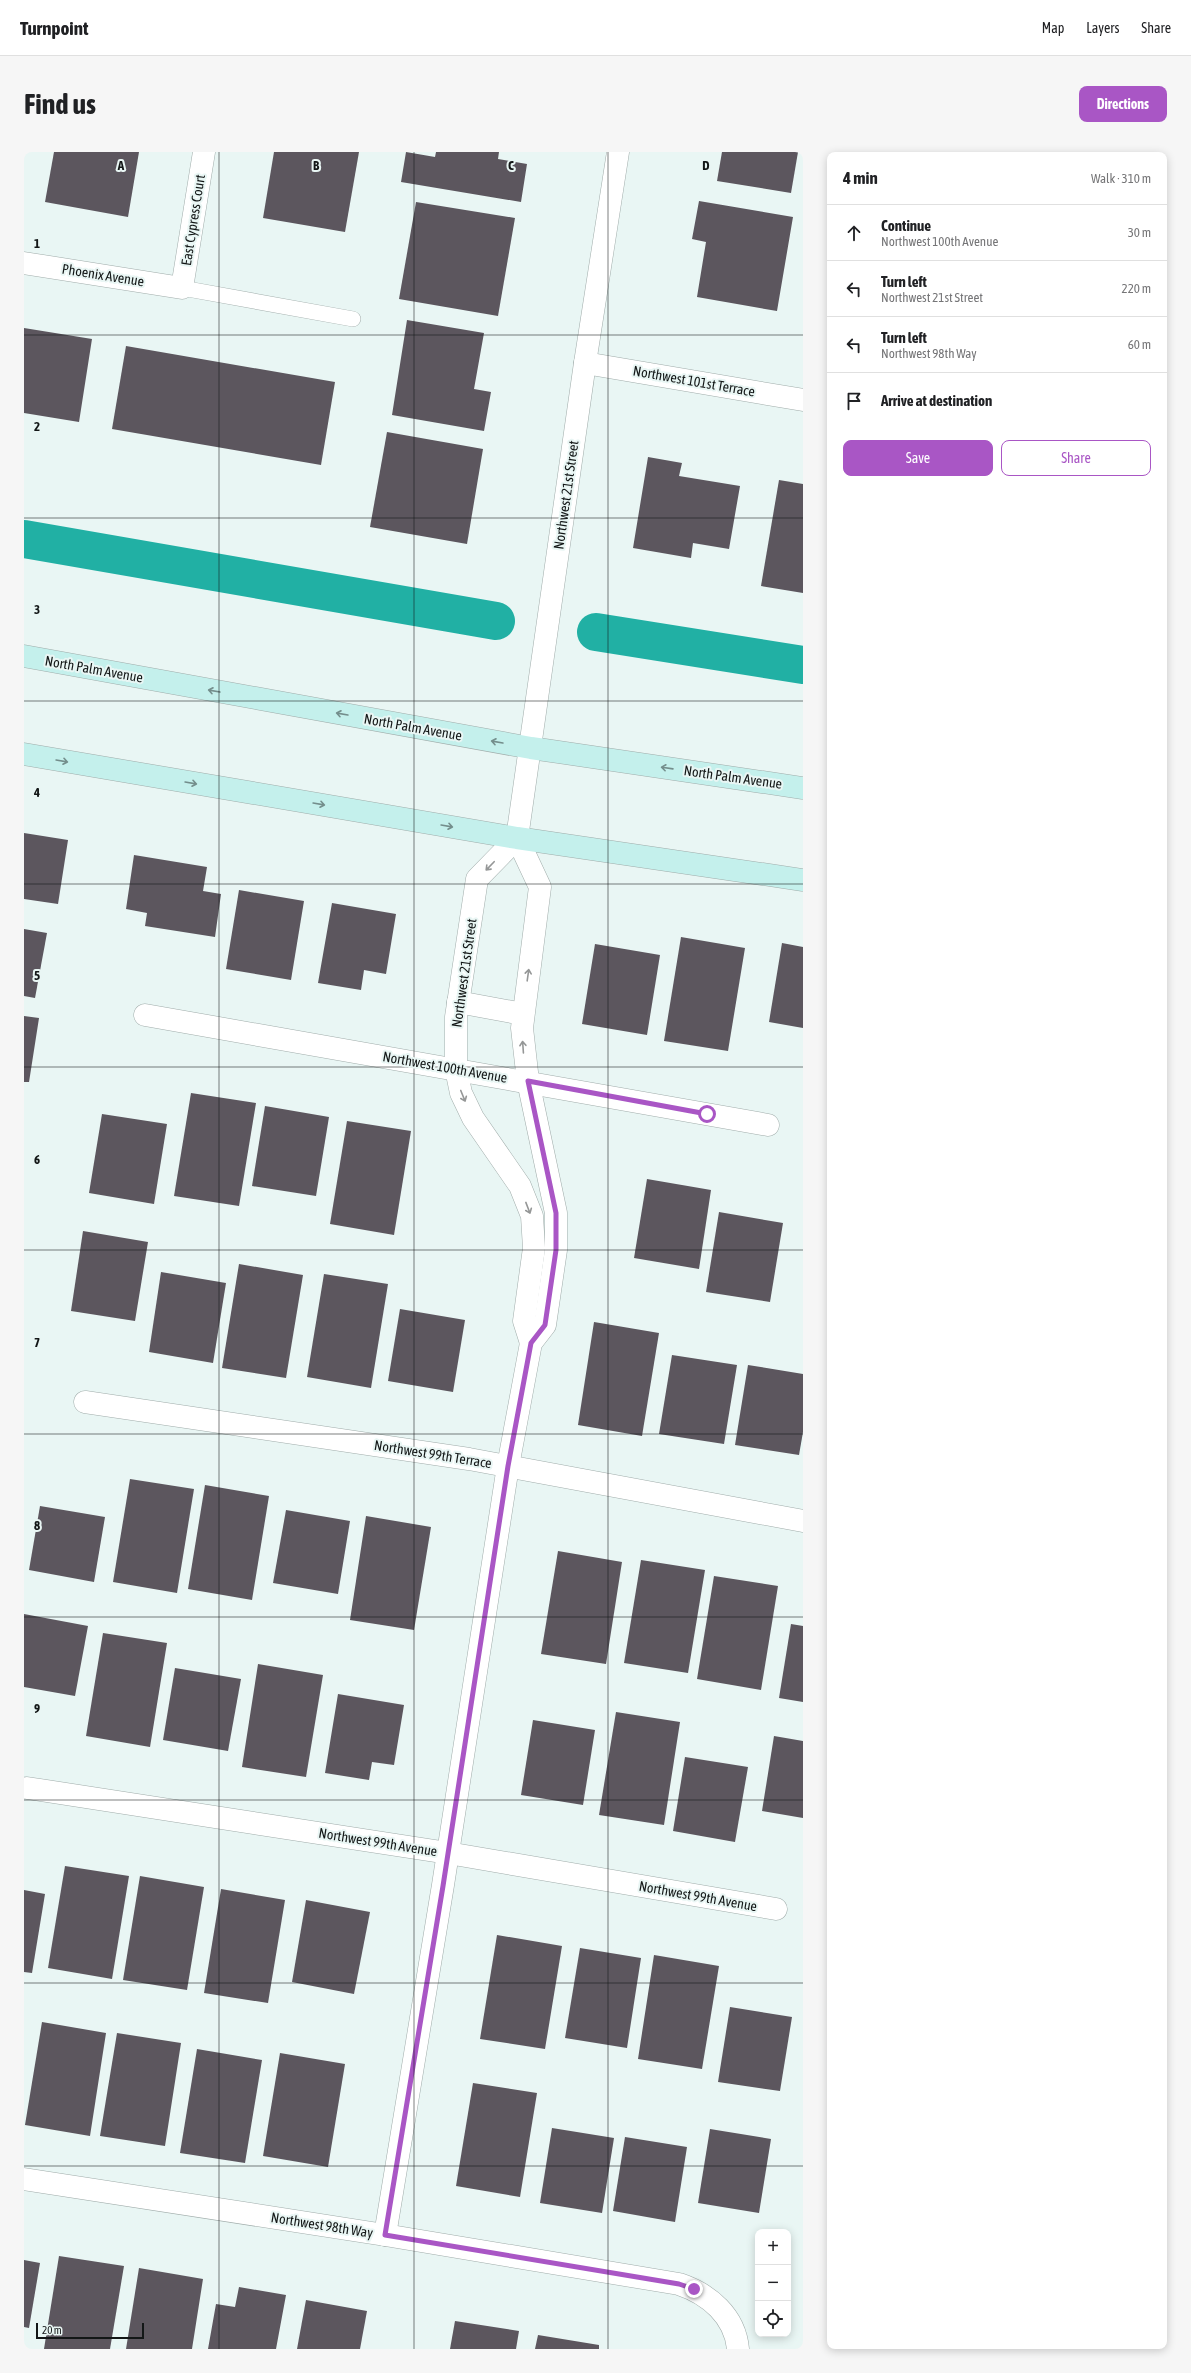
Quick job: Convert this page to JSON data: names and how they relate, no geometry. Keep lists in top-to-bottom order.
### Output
{
  "streets": {
    "main road": ["North Palm Avenue"],
    "street": [
      "East Cypress Court",
      "Phoenix Avenue",
      "Northwest 101st Terrace",
      "Northwest 21st Street",
      "Northwest 100th Avenue",
      "Northwest 99th Terrace",
      "Northwest 99th Avenue",
      "Northwest 98th Way"
    ]
  },
  "crossings": [
    ["East Cypress Court", "Phoenix Avenue"],
    ["Northwest 101st Terrace", "Northwest 21st Street"],
    ["Northwest 21st Street", "North Palm Avenue"],
    ["Northwest 21st Street", "Northwest 100th Avenue"],
    ["Northwest 21st Street", "Northwest 99th Terrace"],
    ["Northwest 21st Street", "Northwest 99th Avenue"],
    ["Northwest 21st Street", "Northwest 98th Way"]
  ],
  "scale_bar": "20 m",
  "page": {
    "header": "Turnpoint",
    "nav": ["Map", "Layers", "Share"],
    "buttons": [
      "Directions",
      ["Save", "Share"]
    ],
    "title": "Find us",
    "heading": ["4 min", "Walk · 310 m"],
    "list": [
      ["Continue", "Northwest 100th Avenue", "30 m"],
      ["Turn left", "Northwest 21st Street", "220 m"],
      ["Turn left", "Northwest 98th Way", "60 m"],
      "Arrive at destination"
    ],
    "map_buttons": ["+", "−"],
    "scale": "20 m"
  },
  "grid": {
    "columns": [
      "A",
      "B",
      "C",
      "D"
    ],
    "rows": [
      "1",
      "2",
      "3",
      "4",
      "5",
      "6",
      "7",
      "8",
      "9"
    ]
  }
}
